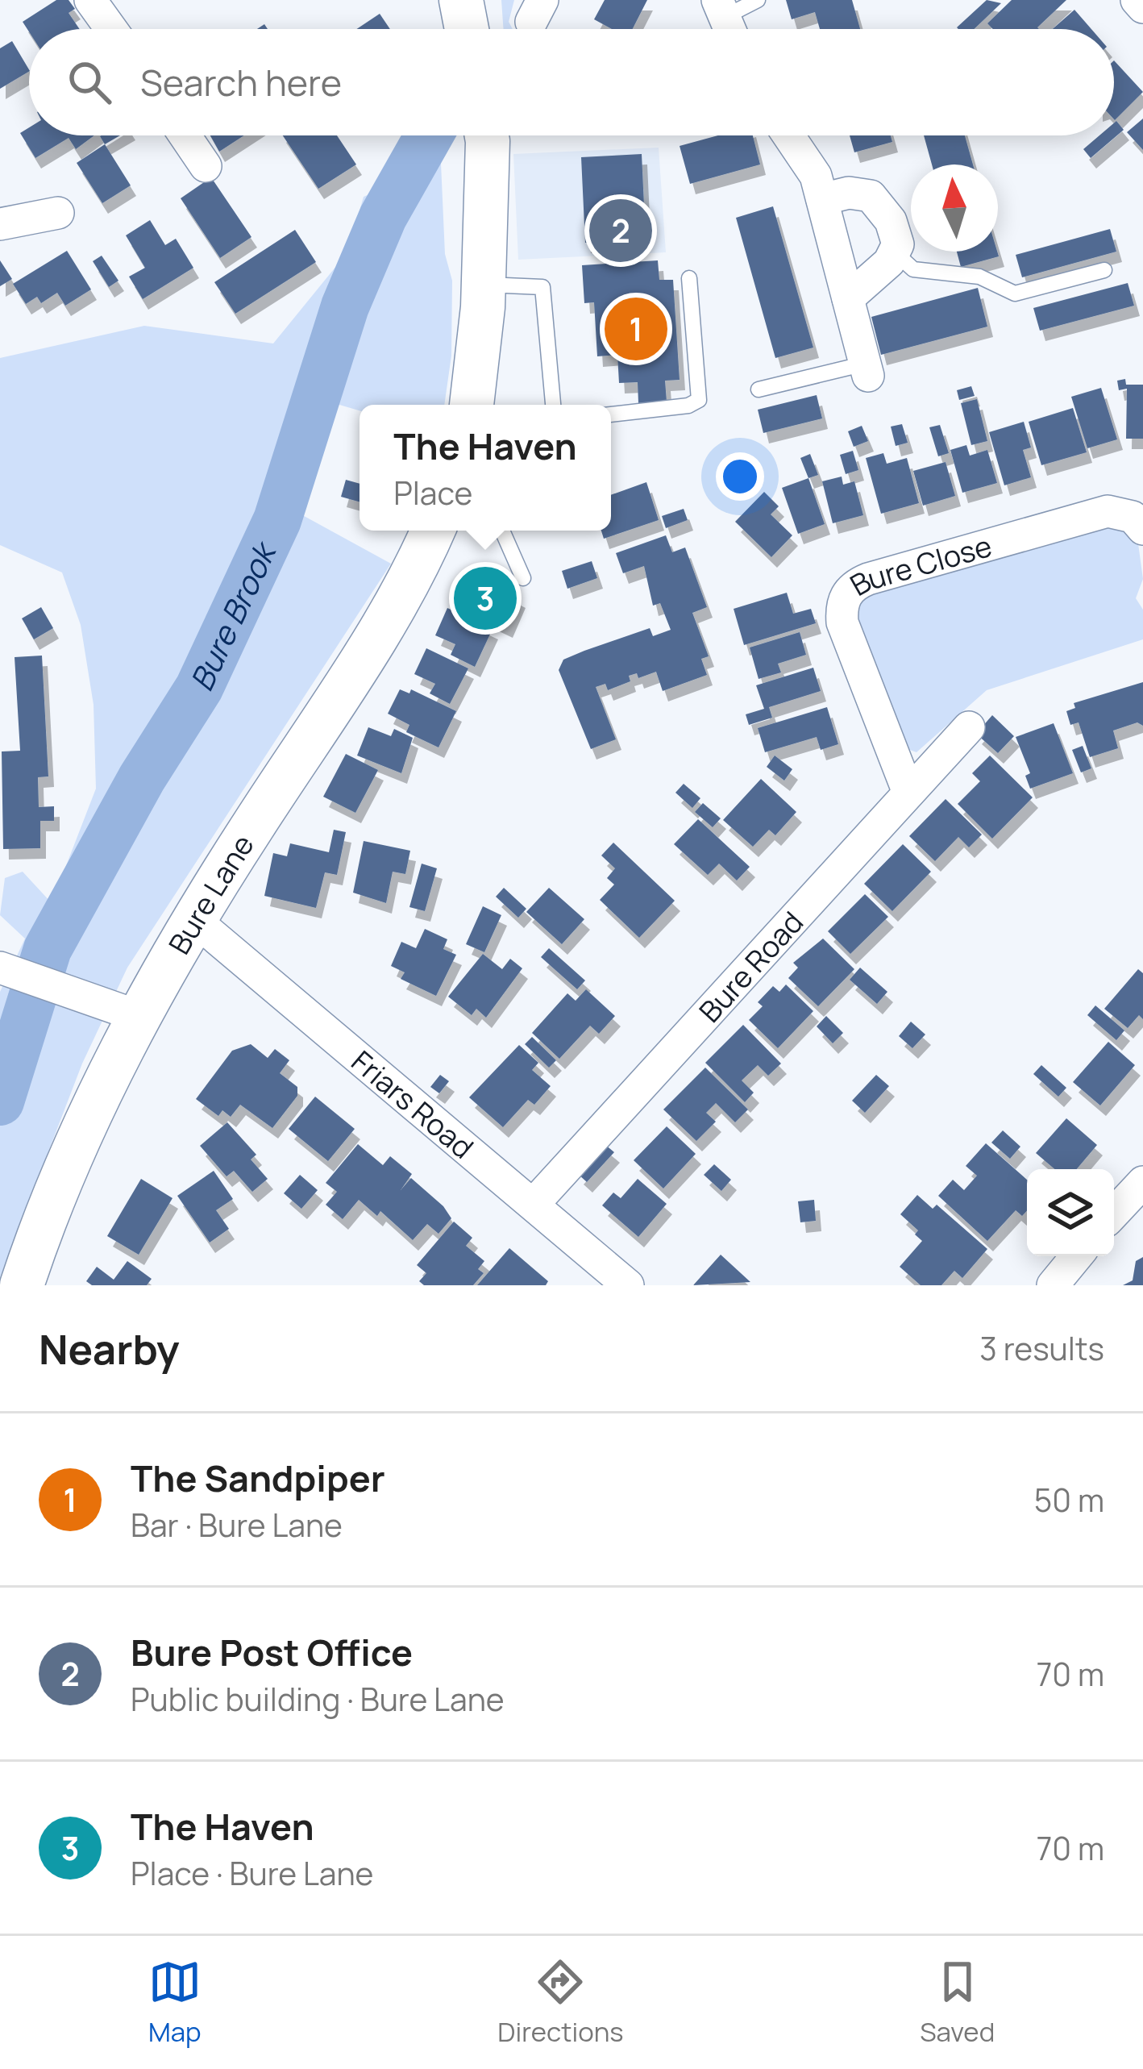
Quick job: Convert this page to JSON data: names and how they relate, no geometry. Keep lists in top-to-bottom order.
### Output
{
  "streets": {
    "street": [
      "Bure Close",
      "Bure Lane",
      "Bure Road",
      "Friars Road"
    ]
  },
  "crossings": [
    ["Bure Close", "Bure Road"],
    ["Bure Lane", "Friars Road"],
    ["Bure Road", "Friars Road"]
  ],
  "water": ["Bure Brook"],
  "north": "top",
  "page": {
    "search": "Search here",
    "pins": ["2", "1", "3"],
    "popup": ["The Haven", "Place"],
    "heading": ["Nearby", "3 results"],
    "list": [
      {
        "mark": "1",
        "name": "The Sandpiper",
        "note": "Bar · Bure Lane",
        "value": "50 m"
      },
      {
        "mark": "2",
        "name": "Bure Post Office",
        "note": "Public building · Bure Lane",
        "value": "70 m"
      },
      {
        "mark": "3",
        "name": "The Haven",
        "note": "Place · Bure Lane",
        "value": "70 m"
      }
    ],
    "nav": ["Map", "Directions", "Saved"]
  }
}
